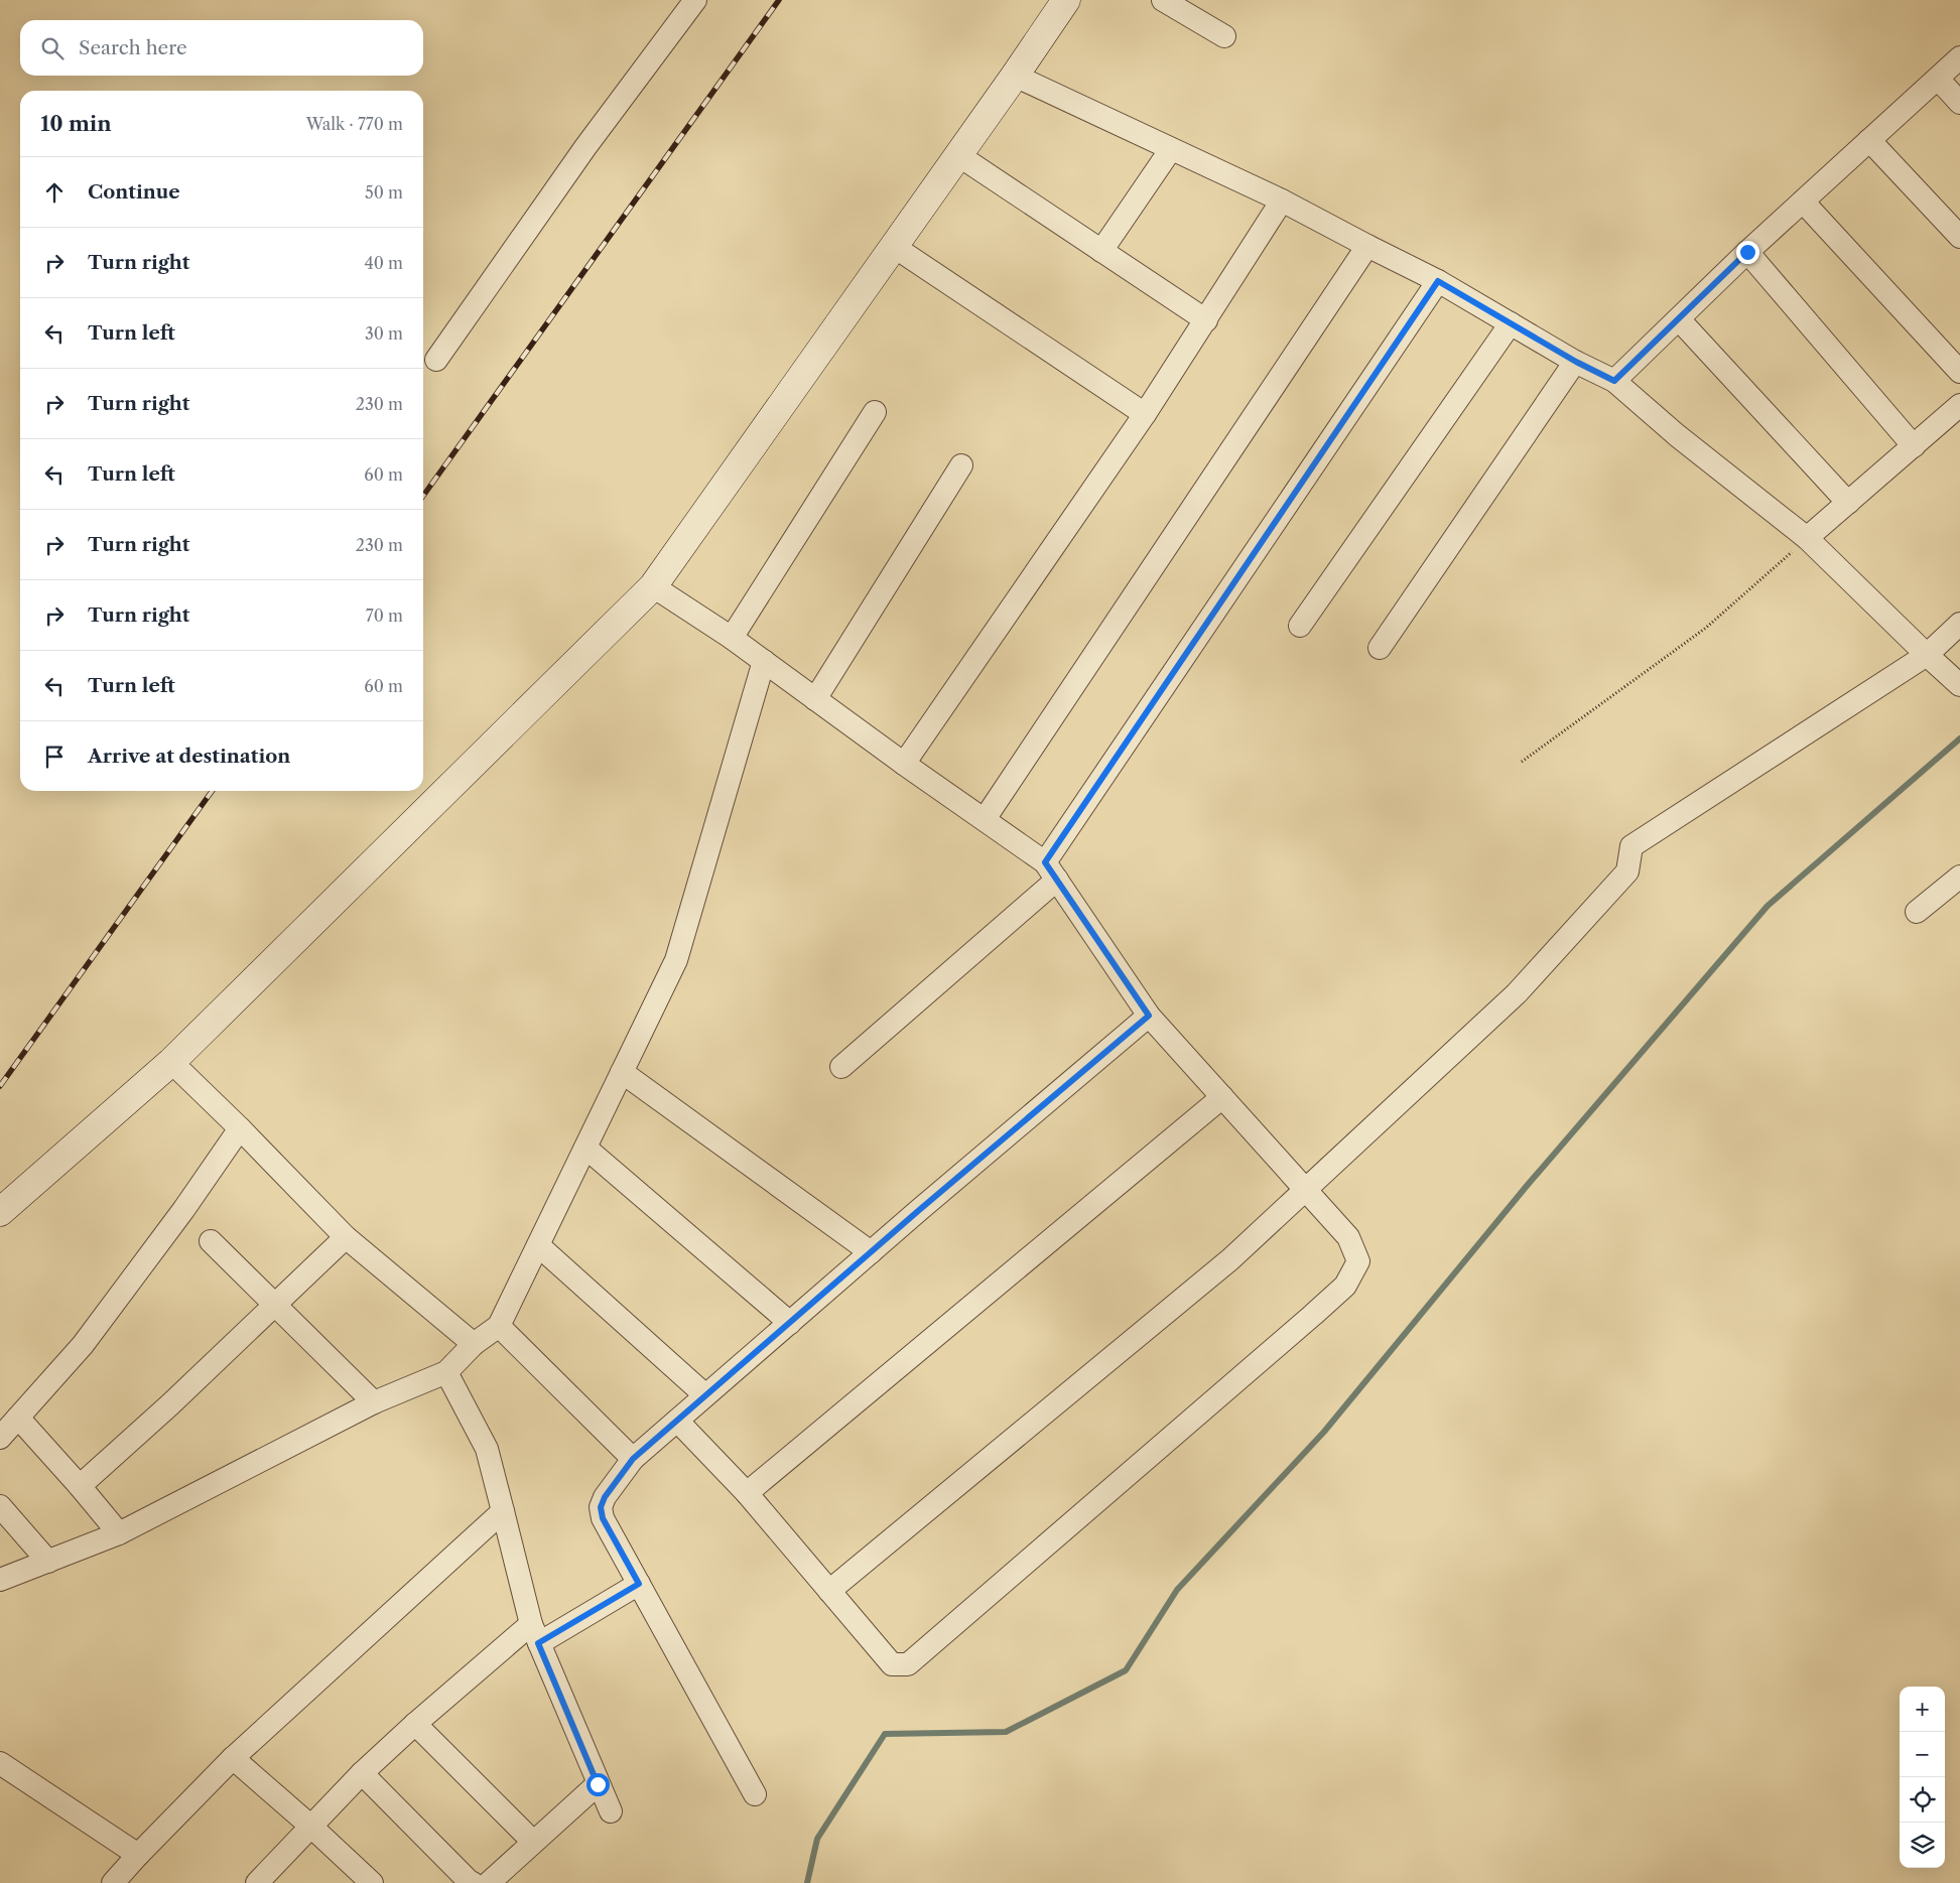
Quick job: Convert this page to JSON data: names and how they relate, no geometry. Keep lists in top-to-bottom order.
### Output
{
  "page": {
    "search": "Search here",
    "heading": ["10 min", "Walk · 770 m"],
    "list": [
      ["Continue", "50 m"],
      ["Turn right", "40 m"],
      ["Turn left", "30 m"],
      ["Turn right", "230 m"],
      ["Turn left", "60 m"],
      ["Turn right", "230 m"],
      ["Turn right", "70 m"],
      ["Turn left", "60 m"],
      "Arrive at destination"
    ],
    "map_buttons": ["+", "−"]
  }
}
